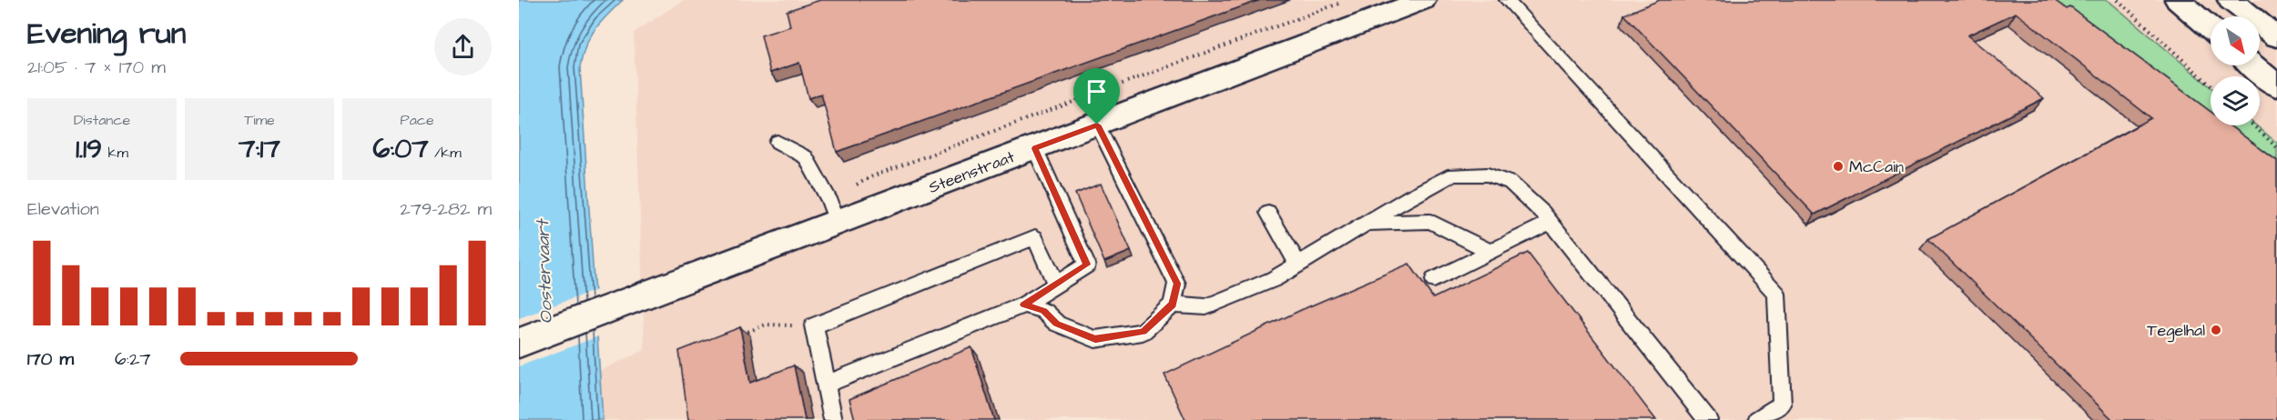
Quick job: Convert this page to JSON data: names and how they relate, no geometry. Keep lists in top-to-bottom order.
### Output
{
  "streets": {
    "street": ["Steenstraat"]
  },
  "water": ["Oostervaart"],
  "places": ["McCain", "Tegelhal"],
  "north": "bottom right",
  "page": {
    "heading": ["Evening run", "21:05 · 7 × 170 m"],
    "stats": [
      ["Distance", "1.19 km"],
      ["Time", "7:17"],
      ["Pace", "6:07 /km"]
    ],
    "chart": ["Elevation", "279–282 m"],
    "list": [
      {
        "name": "170 m",
        "note": "6:27"
      }
    ]
  }
}
